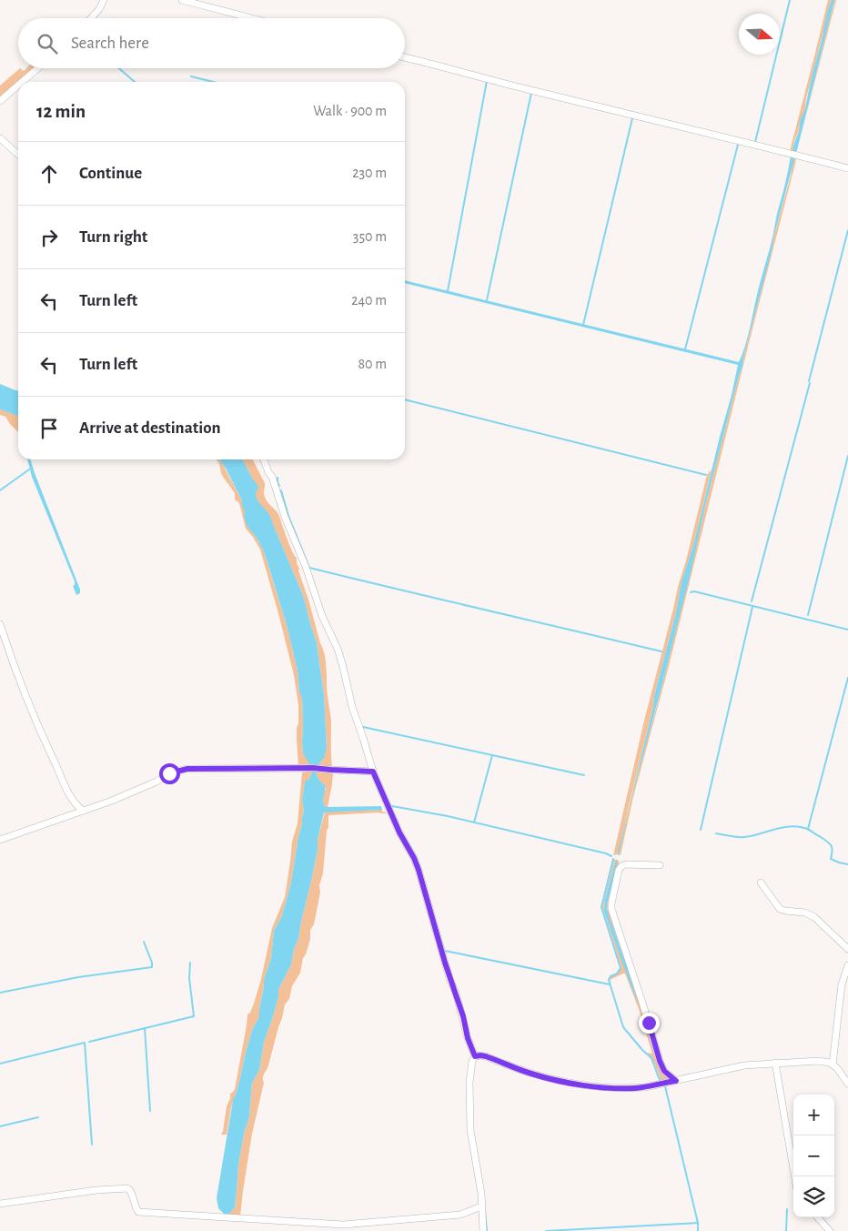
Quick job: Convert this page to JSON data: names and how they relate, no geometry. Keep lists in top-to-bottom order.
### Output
{
  "north": "right",
  "page": {
    "search": "Search here",
    "heading": ["12 min", "Walk · 900 m"],
    "list": [
      ["Continue", "230 m"],
      ["Turn right", "350 m"],
      ["Turn left", "240 m"],
      ["Turn left", "80 m"],
      "Arrive at destination"
    ],
    "map_buttons": ["+", "−"]
  }
}
